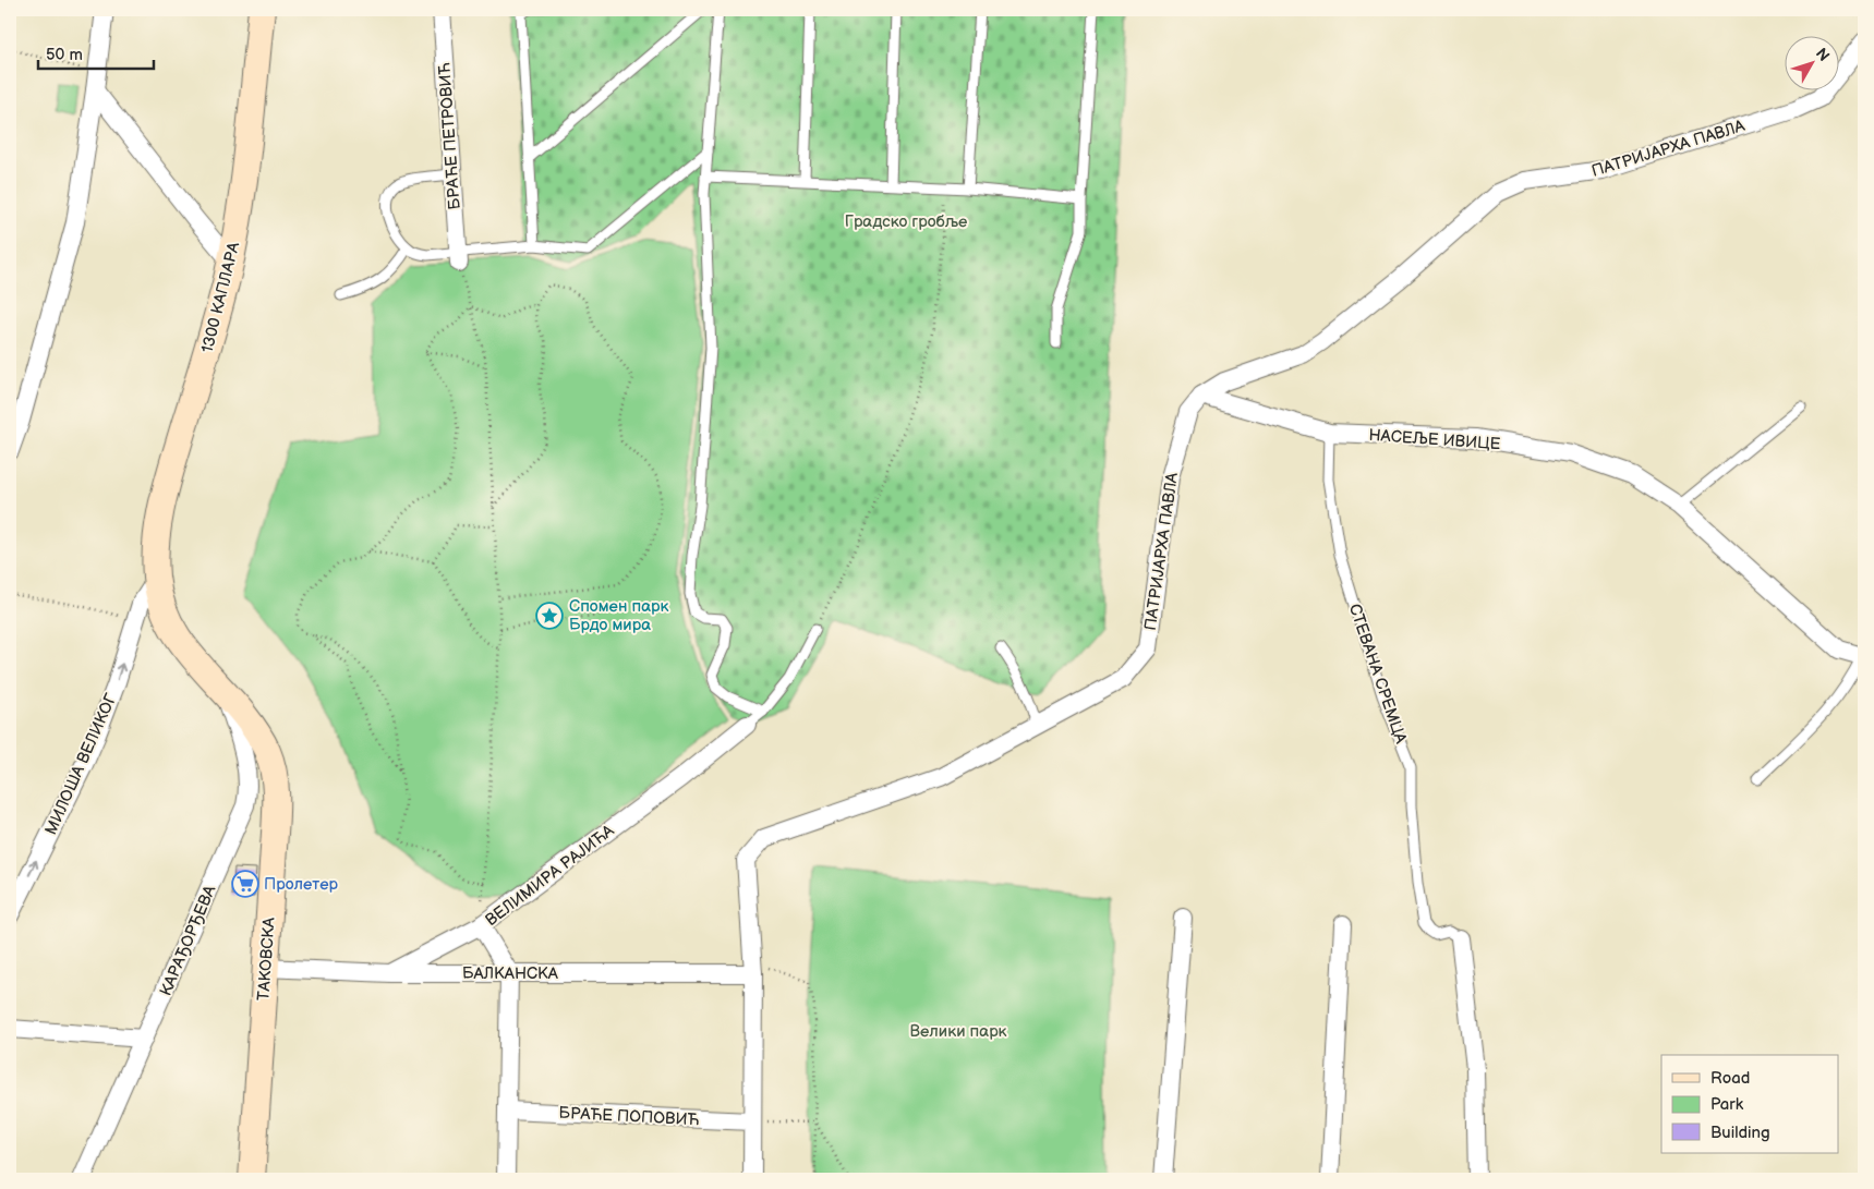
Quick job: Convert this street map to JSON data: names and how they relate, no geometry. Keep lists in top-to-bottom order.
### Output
{
  "streets": {
    "street": [
      "БРАЋЕ ПЕТРОВИЋ",
      "ПАТРИЈАРХА ПАВЛА",
      "1300 КАПЛАРА",
      "НАСЕЉЕ ИВИЦЕ",
      "СТЕВАНА СРЕМЦА",
      "МИЛОША ВЕЛИКОГ",
      "ВЕЛИМИРА РАЈИЋА",
      "КАРАЂОРЂЕВА",
      "ТАКОВСКА",
      "БАЛКАНСКА",
      "БРАЋЕ ПОПОВИЋ"
    ]
  },
  "crossings": [
    ["ПАТРИЈАРХА ПАВЛА", "НАСЕЉЕ ИВИЦЕ"],
    ["ПАТРИЈАРХА ПАВЛА", "БАЛКАНСКА"],
    ["ПАТРИЈАРХА ПАВЛА", "БРАЋЕ ПОПОВИЋ"],
    ["1300 КАПЛАРА", "МИЛОША ВЕЛИКОГ"],
    ["1300 КАПЛАРА", "ТАКОВСКА"],
    ["НАСЕЉЕ ИВИЦЕ", "СТЕВАНА СРЕМЦА"],
    ["МИЛОША ВЕЛИКОГ", "ТАКОВСКА"],
    ["ВЕЛИМИРА РАЈИЋА", "БАЛКАНСКА"],
    ["КАРАЂОРЂЕВА", "ТАКОВСКА"],
    ["ТАКОВСКА", "БАЛКАНСКА"]
  ],
  "one_way": ["МИЛОША ВЕЛИКОГ"],
  "parks": ["Градско гробље", "Велики парк"],
  "places": {
    "place": ["Спомен парк Брдо мира"],
    "supermarket": ["Пролетер"]
  },
  "legend": ["Road", "Park", "Building"],
  "scale_bar": "50 m",
  "north": "top right"
}
